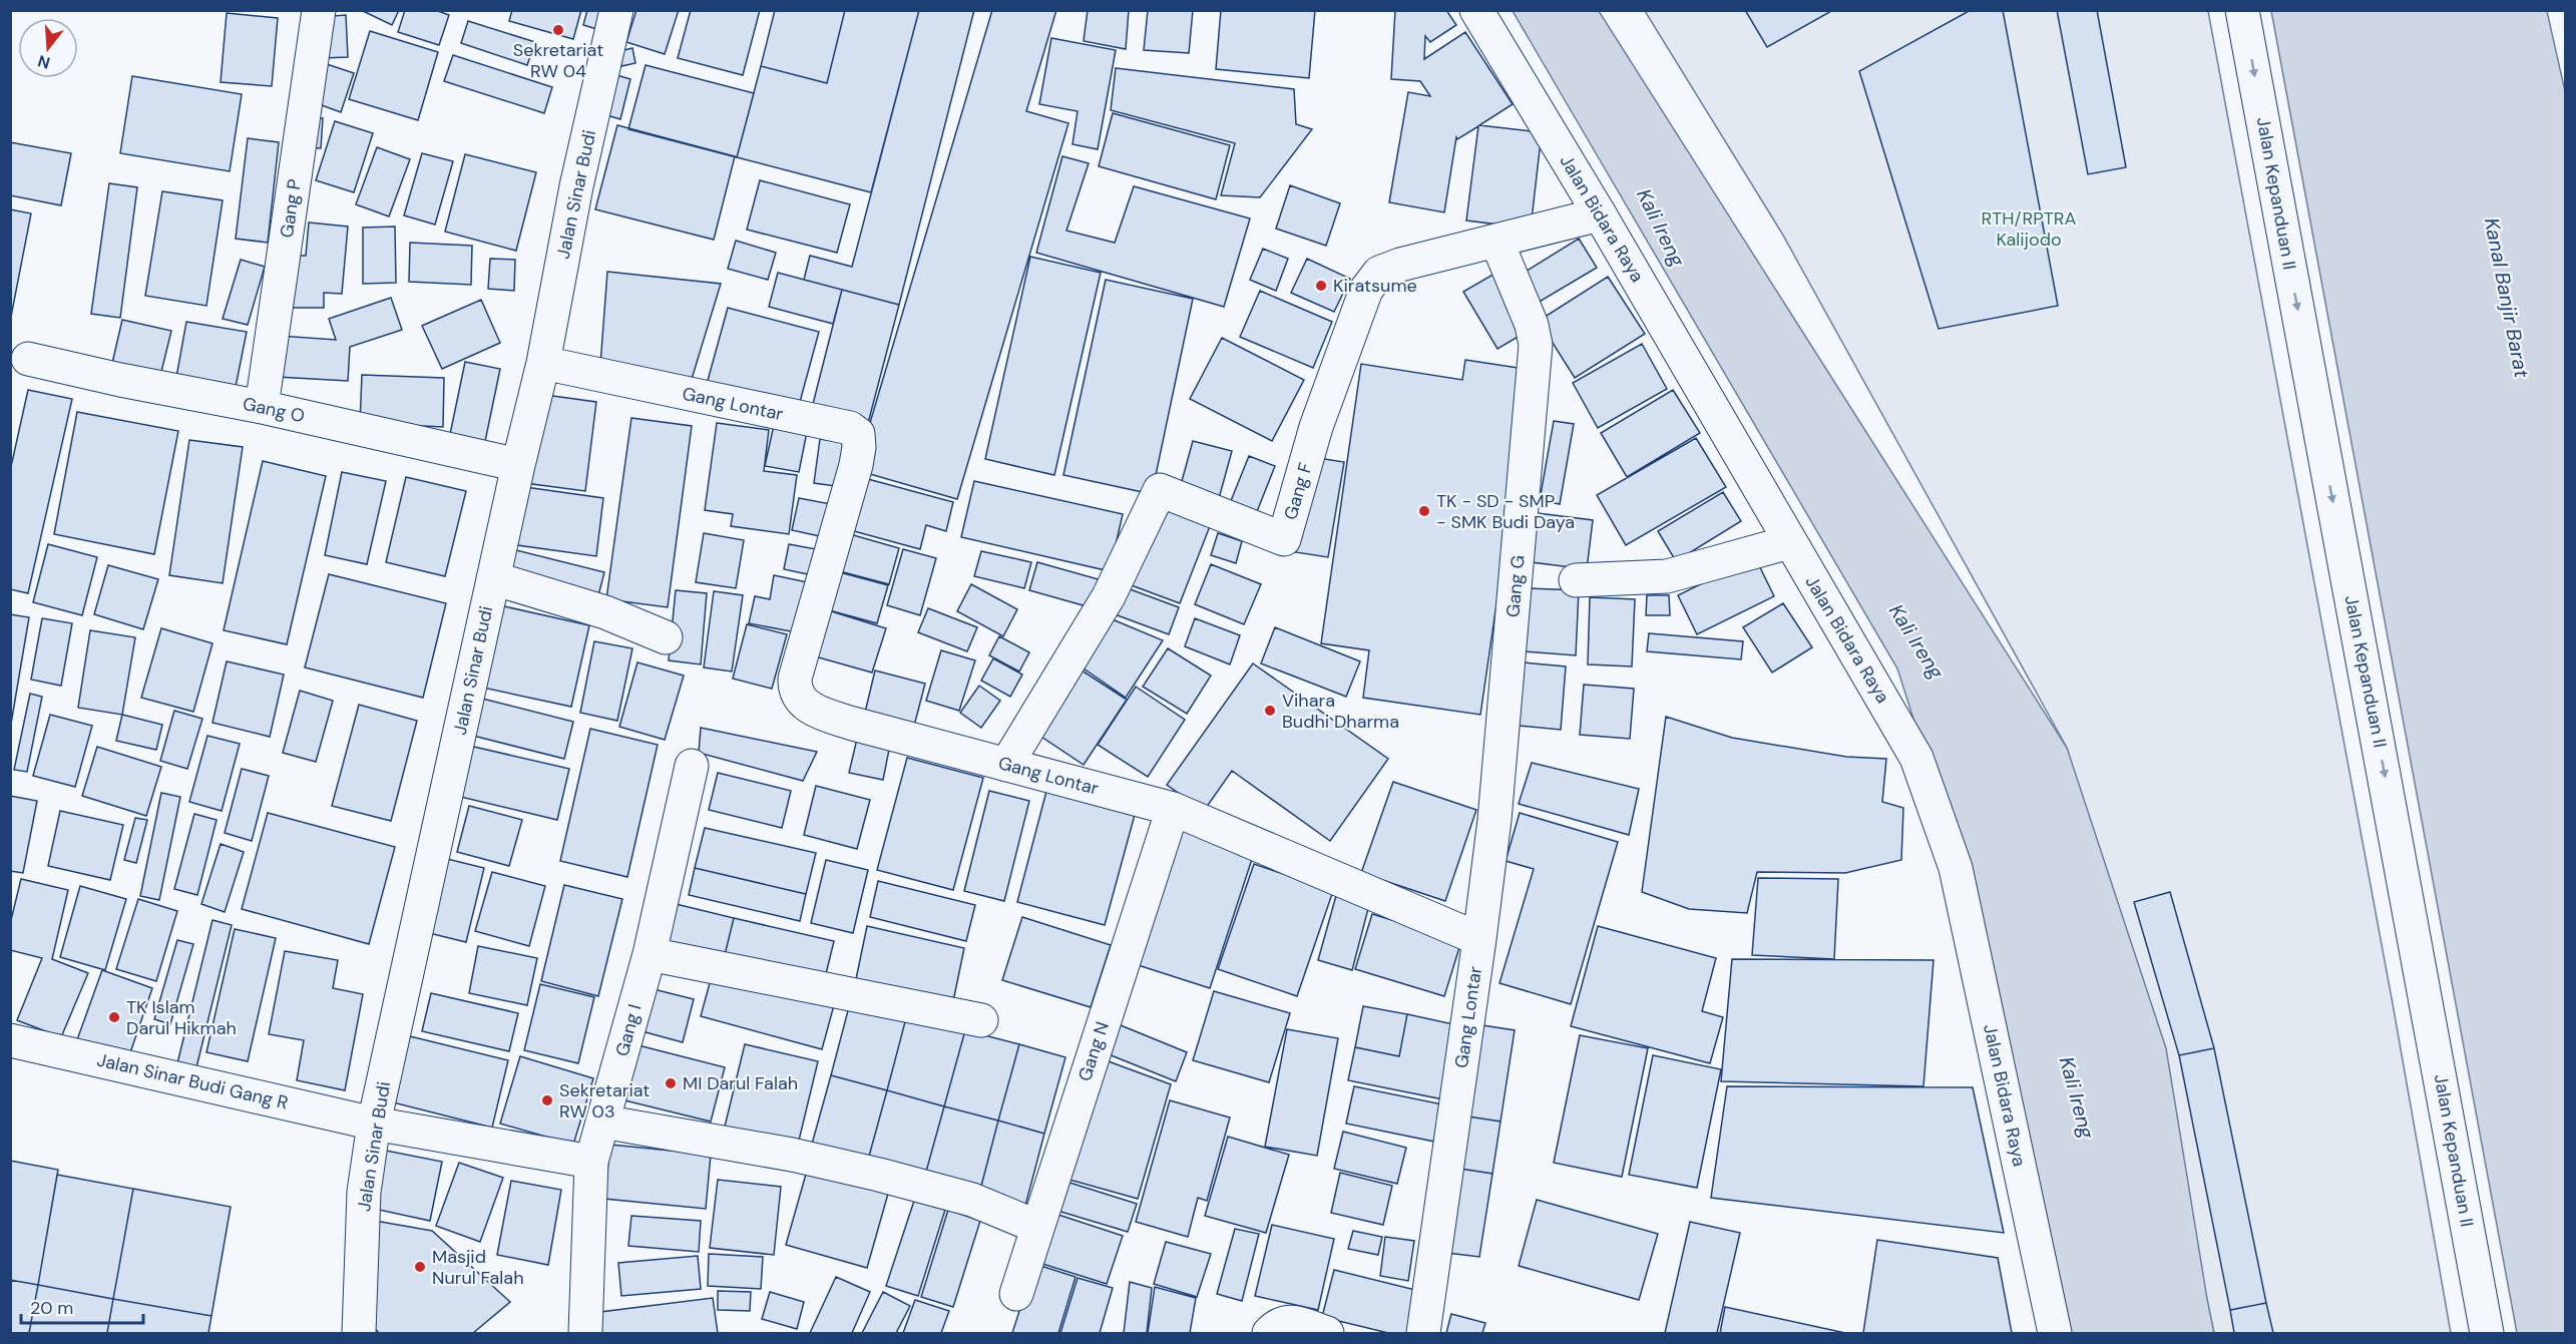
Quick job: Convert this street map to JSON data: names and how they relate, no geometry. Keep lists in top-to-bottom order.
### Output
{
  "streets": {
    "street": [
      "Jalan Kepanduan II",
      "Jalan Sinar Budi",
      "Gang P",
      "Jalan Bidara Raya",
      "Gang Lontar",
      "Gang O",
      "Gang F",
      "Gang G",
      "Gang I",
      "Gang N",
      "Jalan Sinar Budi Gang R"
    ]
  },
  "crossings": [
    ["Jalan Sinar Budi", "Gang Lontar"],
    ["Jalan Sinar Budi", "Gang O"],
    ["Jalan Sinar Budi", "Jalan Sinar Budi Gang R"],
    ["Gang P", "Gang O"],
    ["Jalan Bidara Raya", "Gang F"],
    ["Gang Lontar", "Gang F"],
    ["Gang Lontar", "Gang G"],
    ["Gang Lontar", "Gang N"],
    ["Gang F", "Gang G"],
    ["Gang I", "Jalan Sinar Budi Gang R"]
  ],
  "one_way": ["Jalan Kepanduan II"],
  "water": ["Kali Ireng", "Kanal Banjir Barat"],
  "parks": ["RTH/RPTRA Kalijodo"],
  "places": [
    "Sekretariat RW 04",
    "Kiratsume",
    "TK - SD - SMP - SMK Budi Daya",
    "Vihara Budhi Dharma",
    "TK Islam Darul Hikmah",
    "MI Darul Falah",
    "Sekretariat RW 03",
    "Masjid Nurul Falah"
  ],
  "scale_bar": "20 m",
  "north": "bottom"
}
